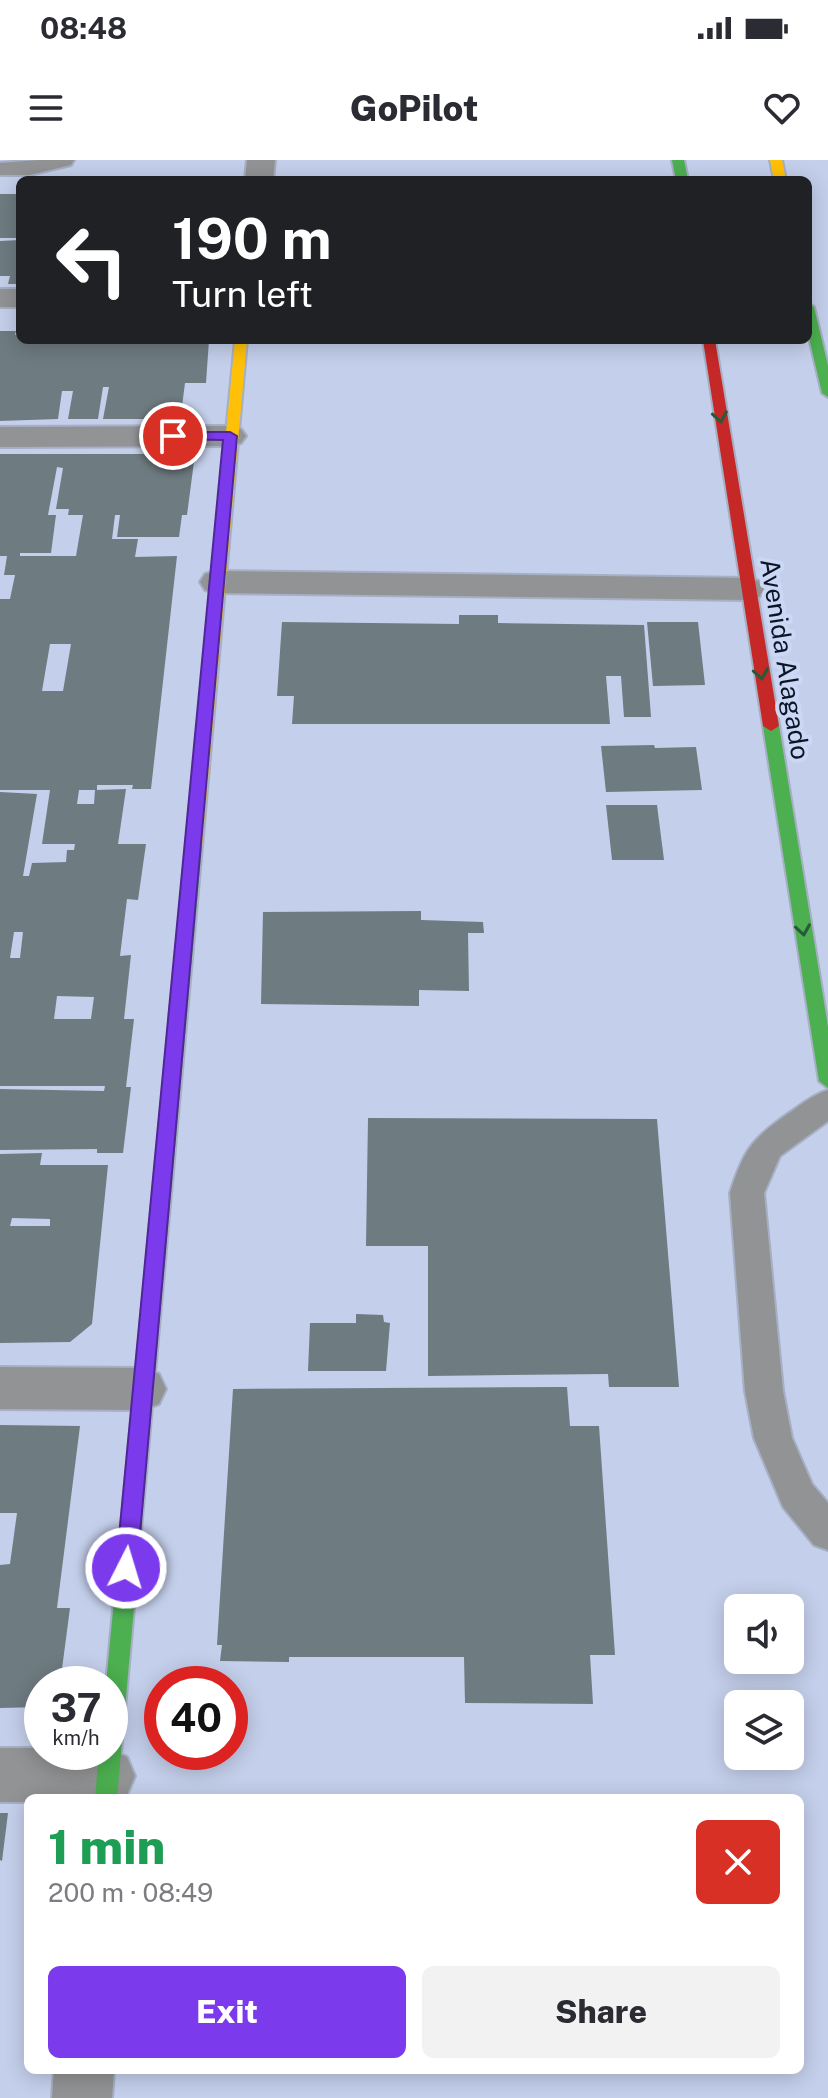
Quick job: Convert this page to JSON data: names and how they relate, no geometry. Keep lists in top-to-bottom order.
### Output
{
  "streets": {
    "street": ["Avenida Alagado"]
  },
  "one_way": ["Avenida Alagado"],
  "page": {
    "status": "08:48",
    "header": "GoPilot",
    "turn": ["190 m", "Turn left"],
    "speed": "37 km/h",
    "limit": "40",
    "heading": ["1 min", "200 m · 08:49"],
    "buttons": ["Exit", "Share"]
  }
}
